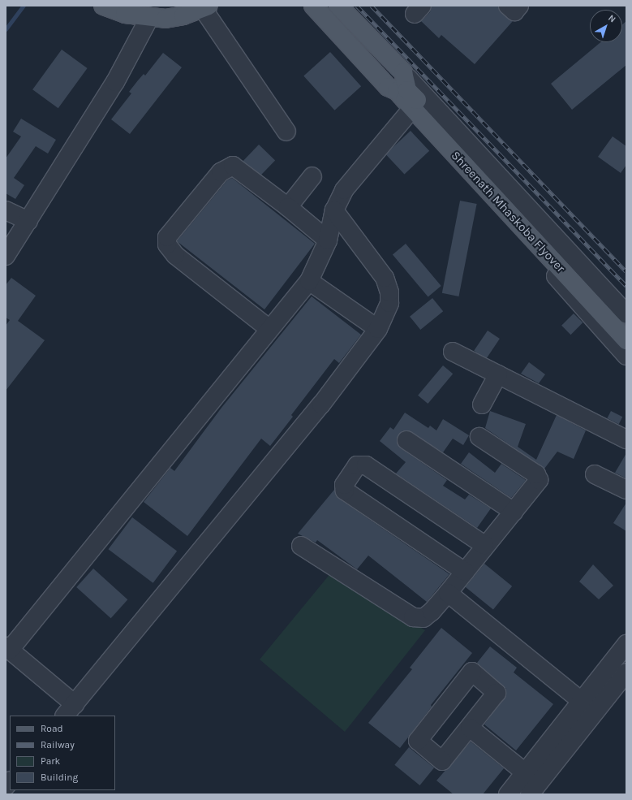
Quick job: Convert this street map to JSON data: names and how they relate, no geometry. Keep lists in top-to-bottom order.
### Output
{
  "streets": {
    "main road": ["Shreenath Mhaskoba Flyover"]
  },
  "legend": [
    "Road",
    "Railway",
    "Park",
    "Building"
  ],
  "north": "top right"
}
